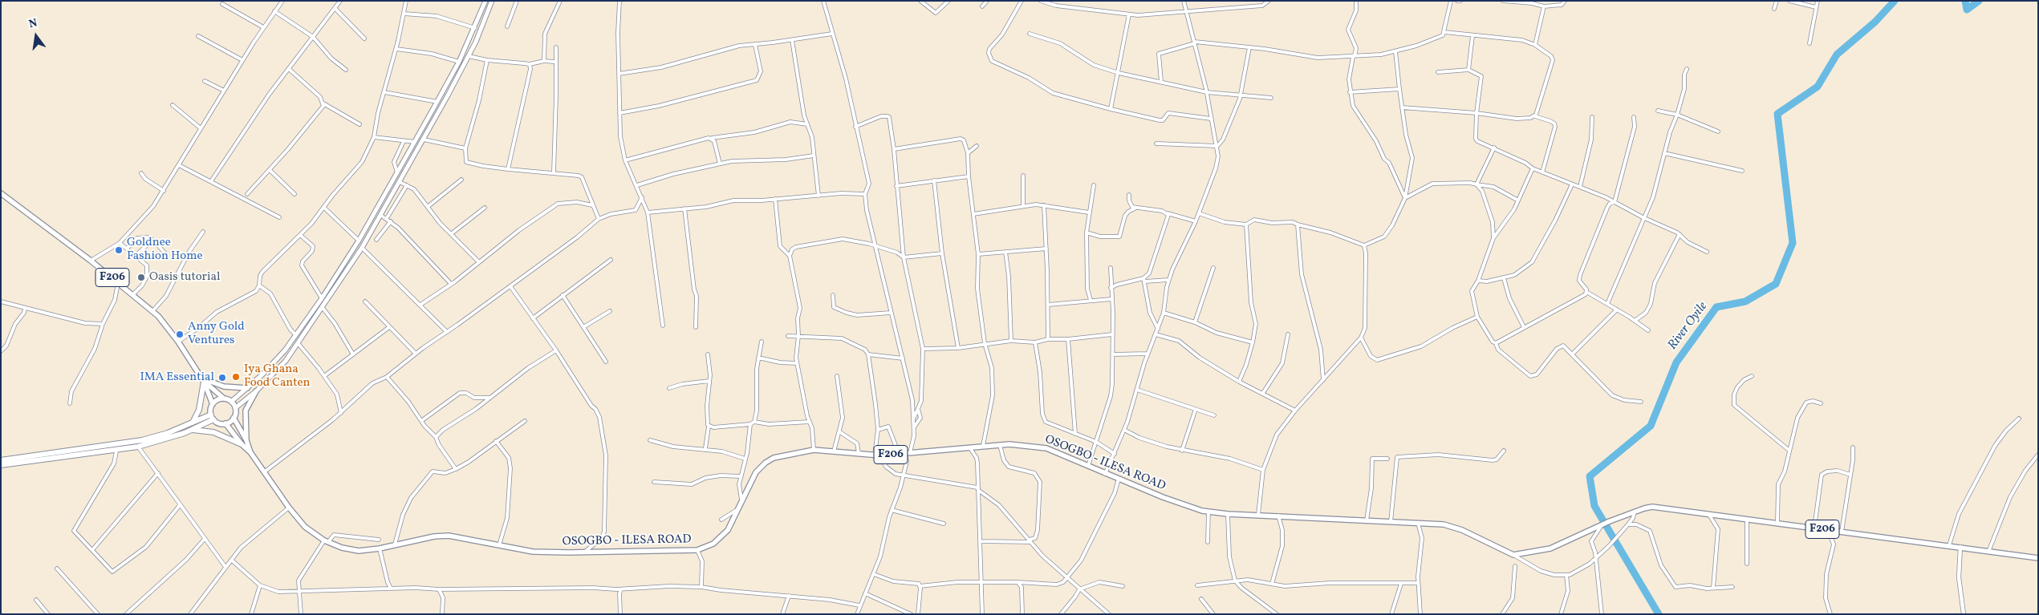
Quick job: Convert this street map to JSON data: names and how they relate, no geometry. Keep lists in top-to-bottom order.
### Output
{
  "streets": {
    "main road": ["F206", "OSOGBO - ILESA ROAD"]
  },
  "crossings": [
    ["F206", "OSOGBO - ILESA ROAD"]
  ],
  "water": ["River Oyile"],
  "places": [
    "Goldnee Fashion Home",
    "Oasis tutorial",
    "Anny Gold Ventures",
    "Iya Ghana Food Canten",
    "IMA Essential"
  ],
  "north": "top"
}
